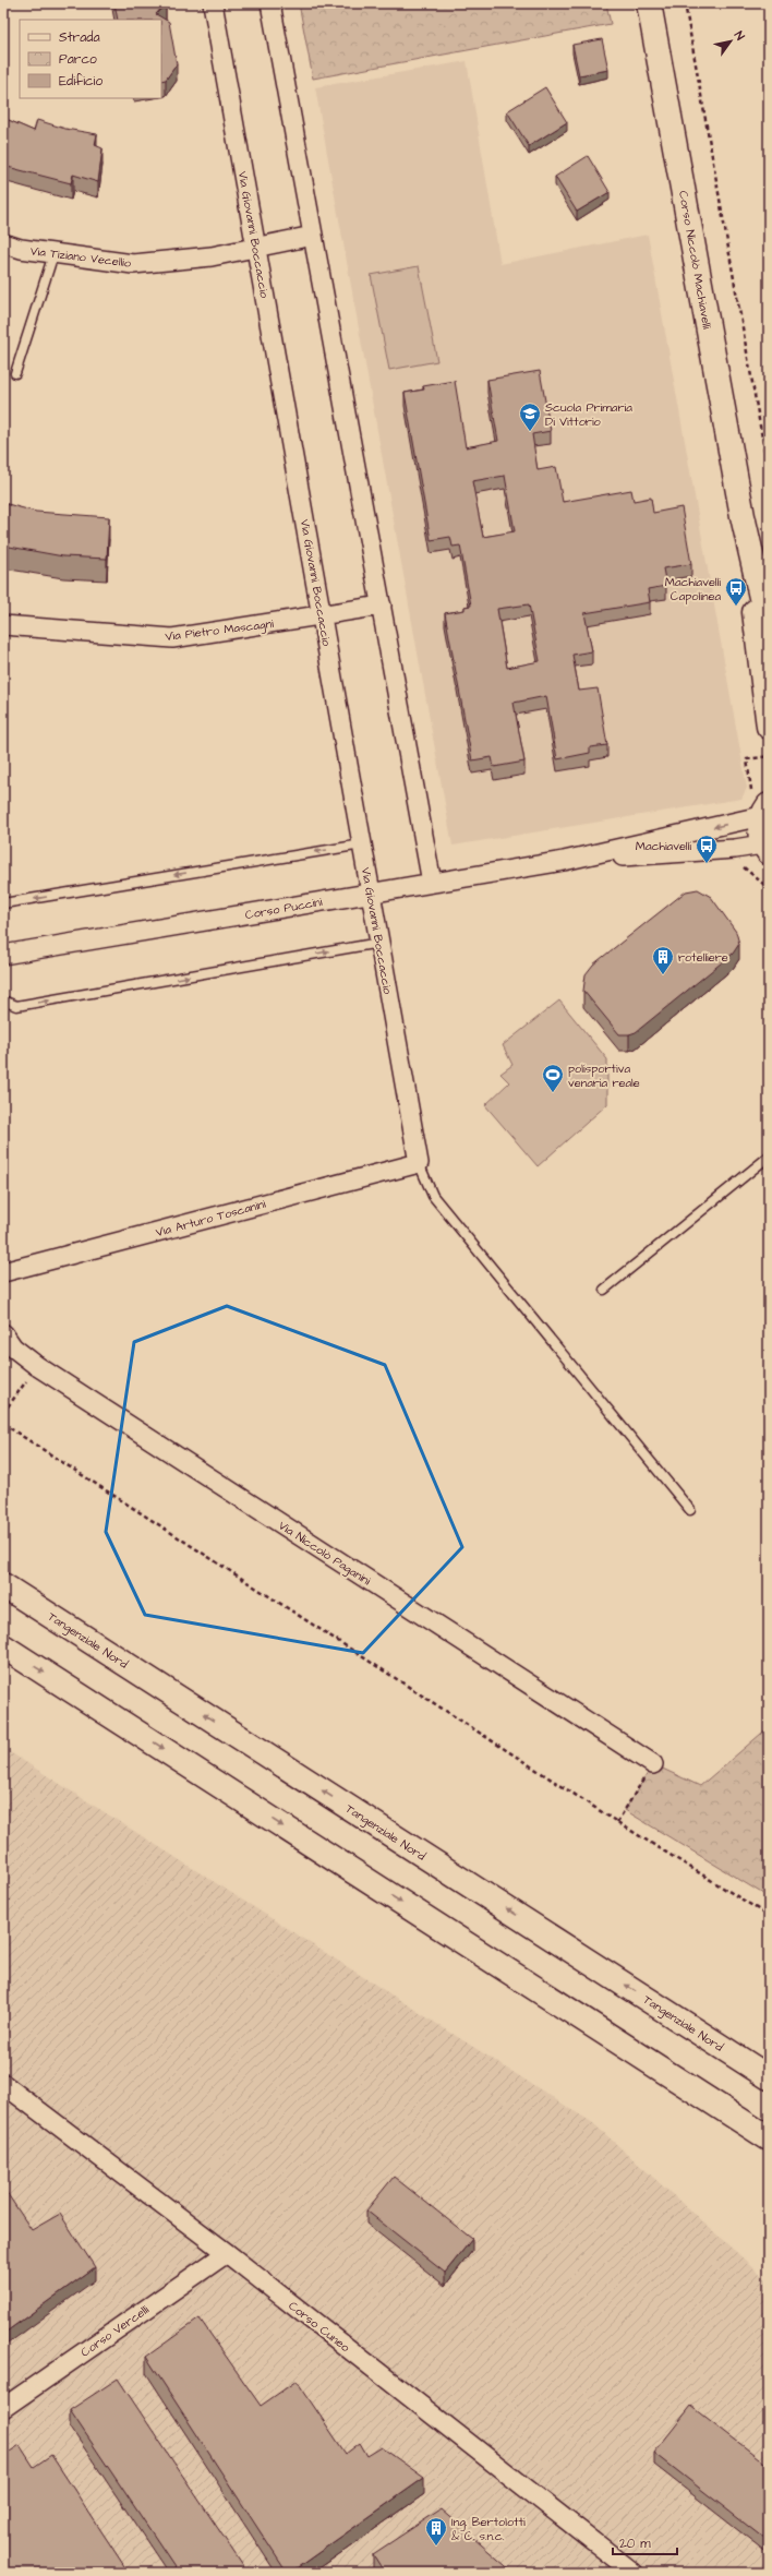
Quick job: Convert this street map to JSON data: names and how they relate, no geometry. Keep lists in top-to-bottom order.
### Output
{
  "streets": {
    "main road": ["Corso Niccolò Machiavelli", "Tangenziale Nord"],
    "street": [
      "Via Giovanni Boccaccio",
      "Via Tiziano Vecellio",
      "Via Pietro Mascagni",
      "Corso Puccini",
      "Via Arturo Toscanini",
      "Via Niccolò Paganini",
      "Corso Cuneo",
      "Corso Vercelli"
    ]
  },
  "crossings": [
    ["Via Giovanni Boccaccio", "Via Tiziano Vecellio"],
    ["Via Giovanni Boccaccio", "Via Pietro Mascagni"],
    ["Via Giovanni Boccaccio", "Corso Puccini"],
    ["Via Giovanni Boccaccio", "Via Arturo Toscanini"],
    ["Corso Cuneo", "Corso Vercelli"]
  ],
  "places": {
    "school or university": ["Scuola Primaria Di Vittorio"],
    "bus stop": ["Machiavelli Capolinea", "Machiavelli"],
    "building": ["rotelliere", "Ing. Bertolotti & C. s.n.c."],
    "sports": ["polisportiva venaria reale"]
  },
  "legend": ["Strada", "Parco", "Edificio"],
  "scale_bar": "20 m",
  "north": "top right"
}
